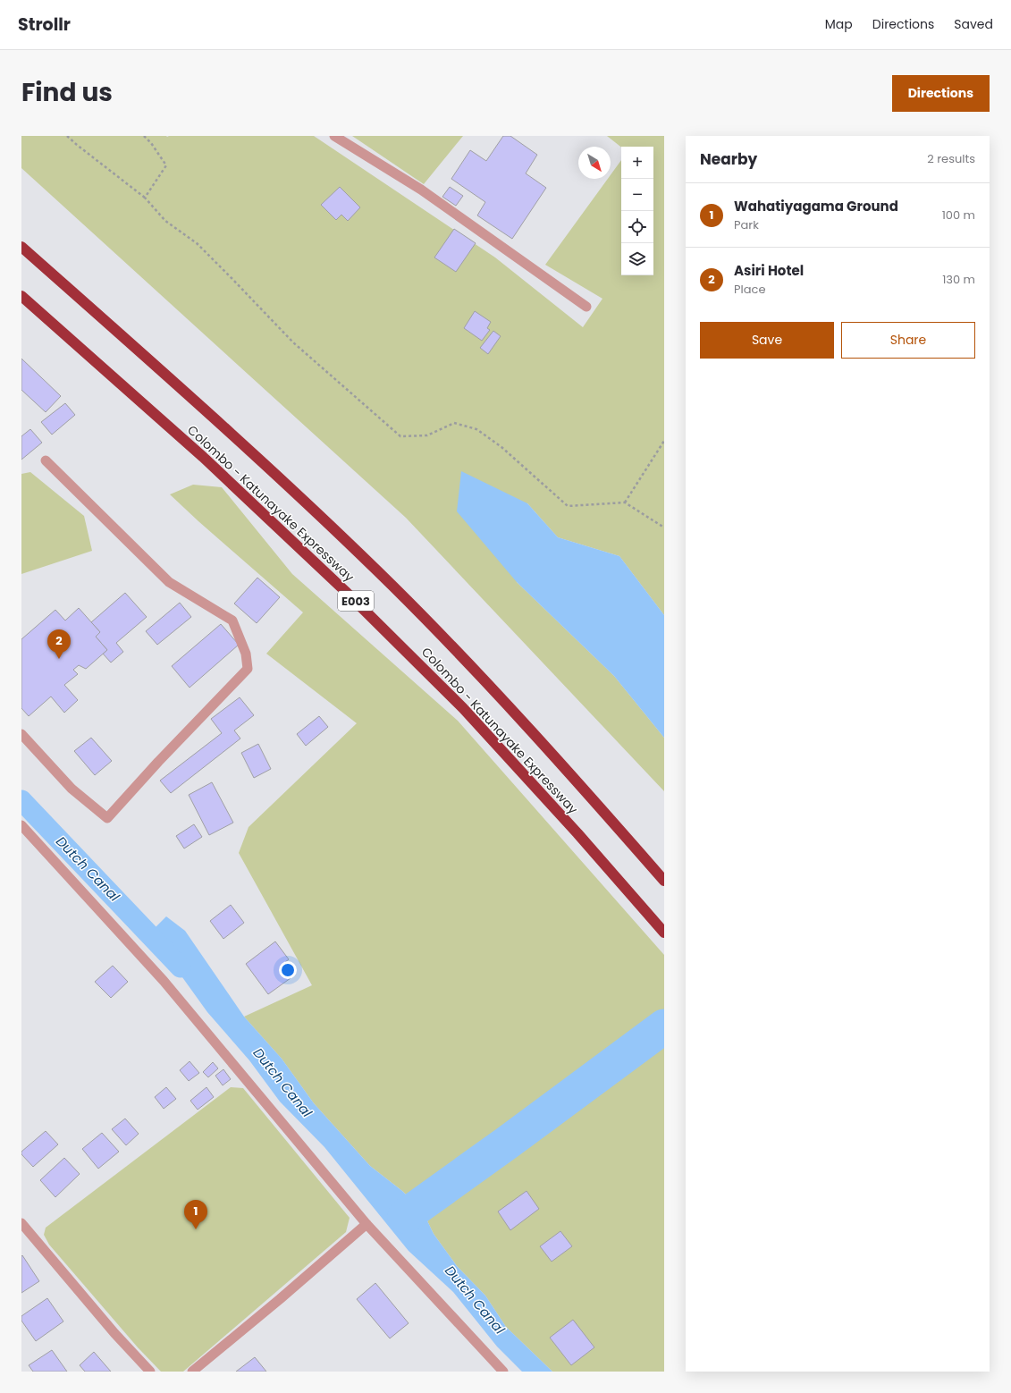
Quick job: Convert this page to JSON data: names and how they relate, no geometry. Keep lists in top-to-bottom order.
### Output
{
  "streets": {
    "highway": ["Colombo - Katunayake Expressway", "E003"]
  },
  "water": ["Dutch Canal"],
  "north": "bottom right",
  "page": {
    "header": "Strollr",
    "nav": ["Map", "Directions", "Saved"],
    "title": "Find us",
    "buttons": [
      "Directions",
      ["Save", "Share"]
    ],
    "heading": ["Nearby", "2 results"],
    "map_buttons": ["+", "−"],
    "list": [
      {
        "mark": "1",
        "name": "Wahatiyagama Ground",
        "note": "Park",
        "value": "100 m"
      },
      {
        "mark": "2",
        "name": "Asiri Hotel",
        "note": "Place",
        "value": "130 m"
      }
    ],
    "pins": ["2", "1"]
  }
}
